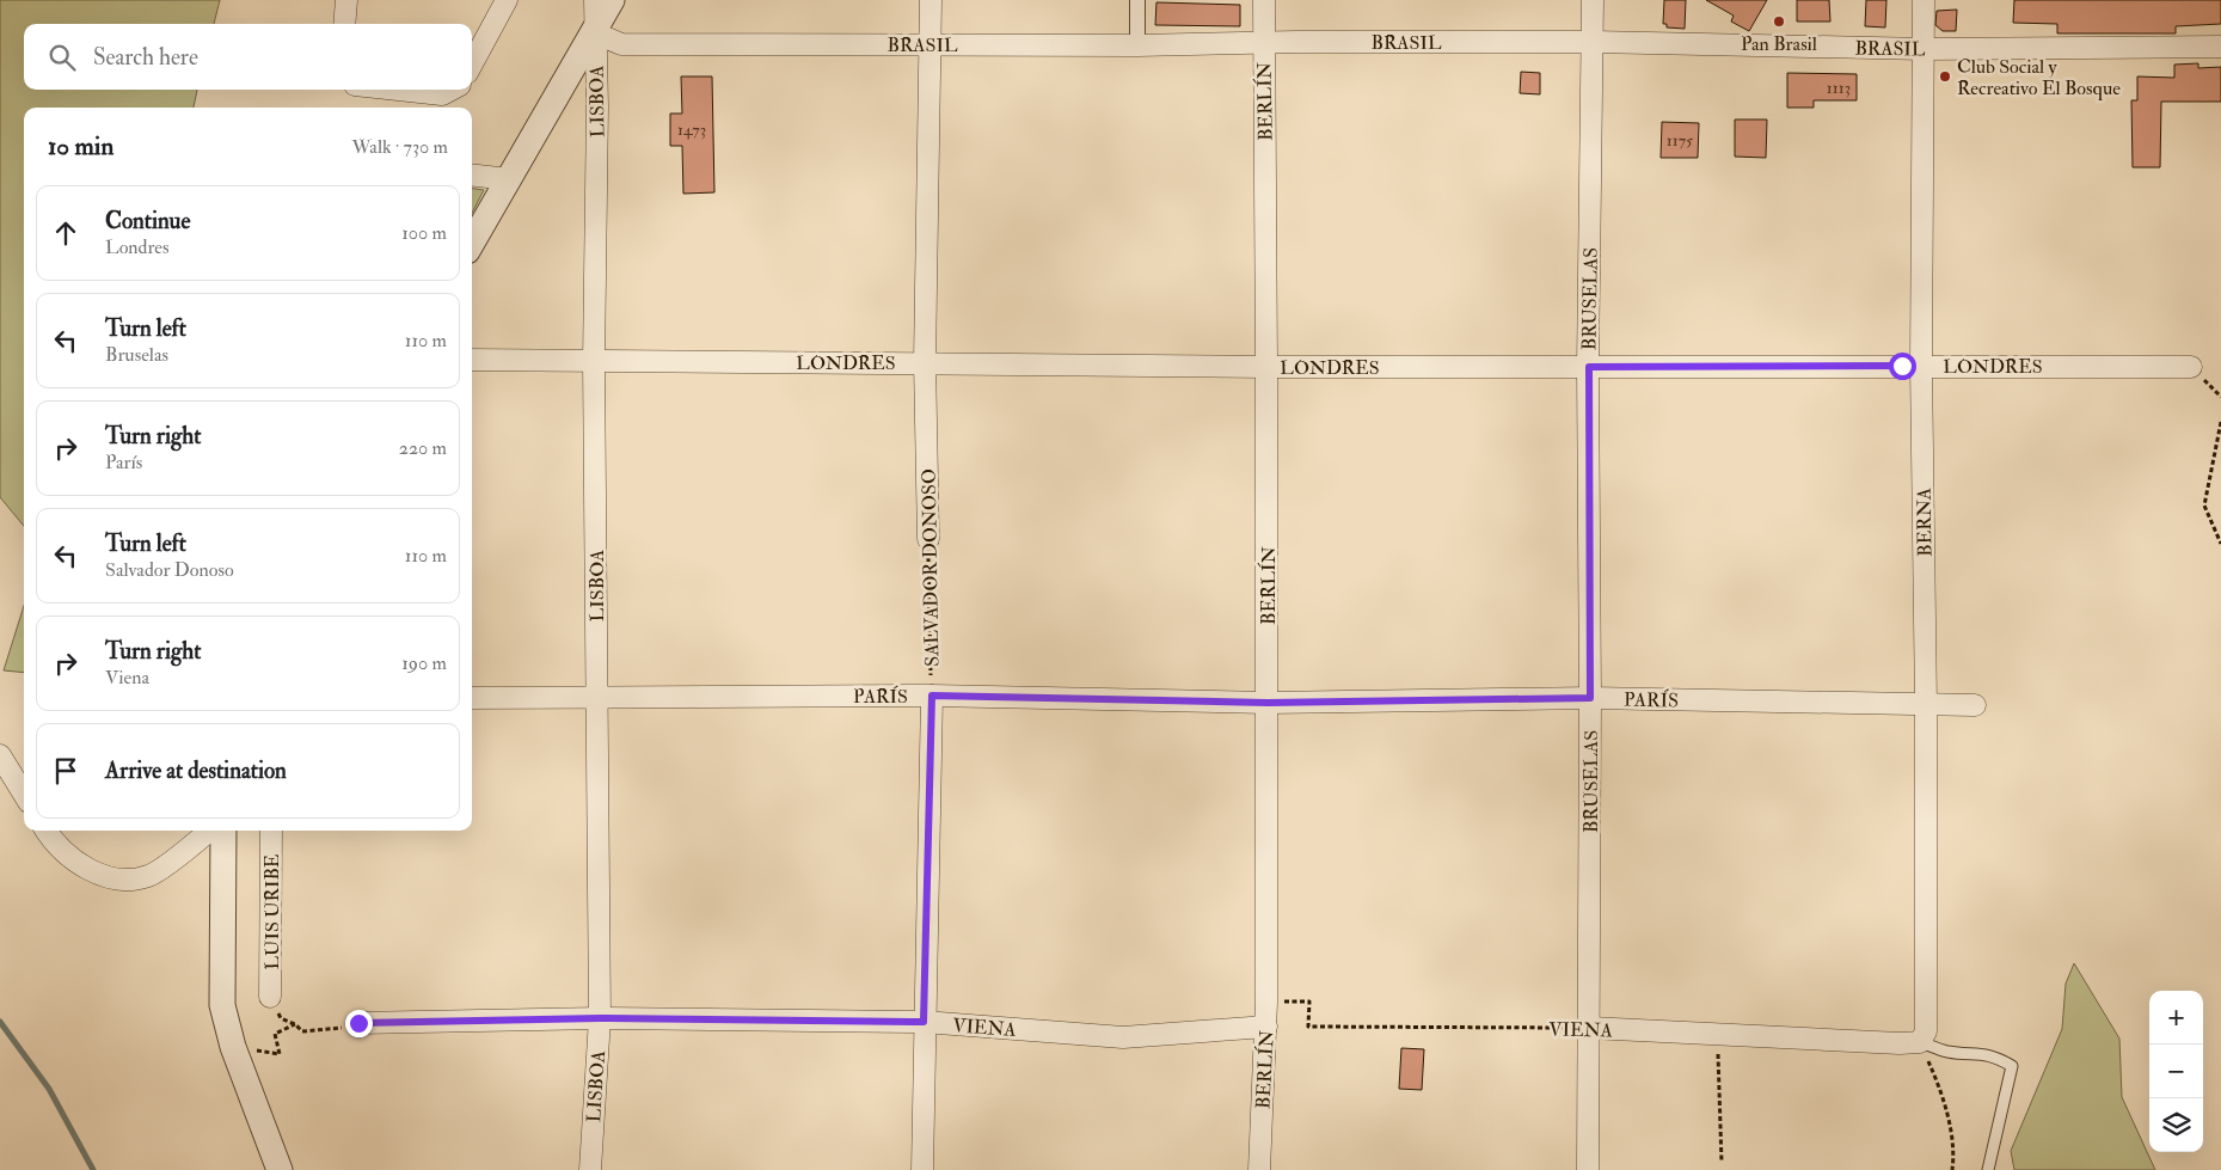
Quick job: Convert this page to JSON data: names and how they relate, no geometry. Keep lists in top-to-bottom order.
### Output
{
  "streets": {
    "street": [
      "BRASIL",
      "LISBOA",
      "BERLÍN",
      "BRUSELAS",
      "LONDRES",
      "BERNA",
      "SALVADOR DONOSO",
      "PARÍS",
      "LUIS URIBE",
      "VIENA"
    ]
  },
  "crossings": [
    ["BRASIL", "LISBOA"],
    ["BRASIL", "BERLÍN"],
    ["BRASIL", "BRUSELAS"],
    ["BRASIL", "BERNA"],
    ["BRASIL", "SALVADOR DONOSO"],
    ["LISBOA", "LONDRES"],
    ["LISBOA", "PARÍS"],
    ["LISBOA", "VIENA"],
    ["BERLÍN", "LONDRES"],
    ["BERLÍN", "PARÍS"],
    ["BERLÍN", "VIENA"],
    ["BRUSELAS", "LONDRES"],
    ["BRUSELAS", "PARÍS"],
    ["BRUSELAS", "VIENA"],
    ["LONDRES", "BERNA"],
    ["LONDRES", "SALVADOR DONOSO"],
    ["BERNA", "PARÍS"],
    ["BERNA", "VIENA"],
    ["SALVADOR DONOSO", "PARÍS"],
    ["SALVADOR DONOSO", "VIENA"]
  ],
  "places": ["Pan Brasil", "Club Social y Recreativo El Bosque"],
  "house_numbers": ["1113", "1473", "1175"],
  "page": {
    "search": "Search here",
    "heading": ["10 min", "Walk · 730 m"],
    "list": [
      ["Continue", "Londres", "100 m"],
      ["Turn left", "Bruselas", "110 m"],
      ["Turn right", "París", "220 m"],
      ["Turn left", "Salvador Donoso", "110 m"],
      ["Turn right", "Viena", "190 m"],
      "Arrive at destination"
    ],
    "map_buttons": ["+", "−"]
  }
}
